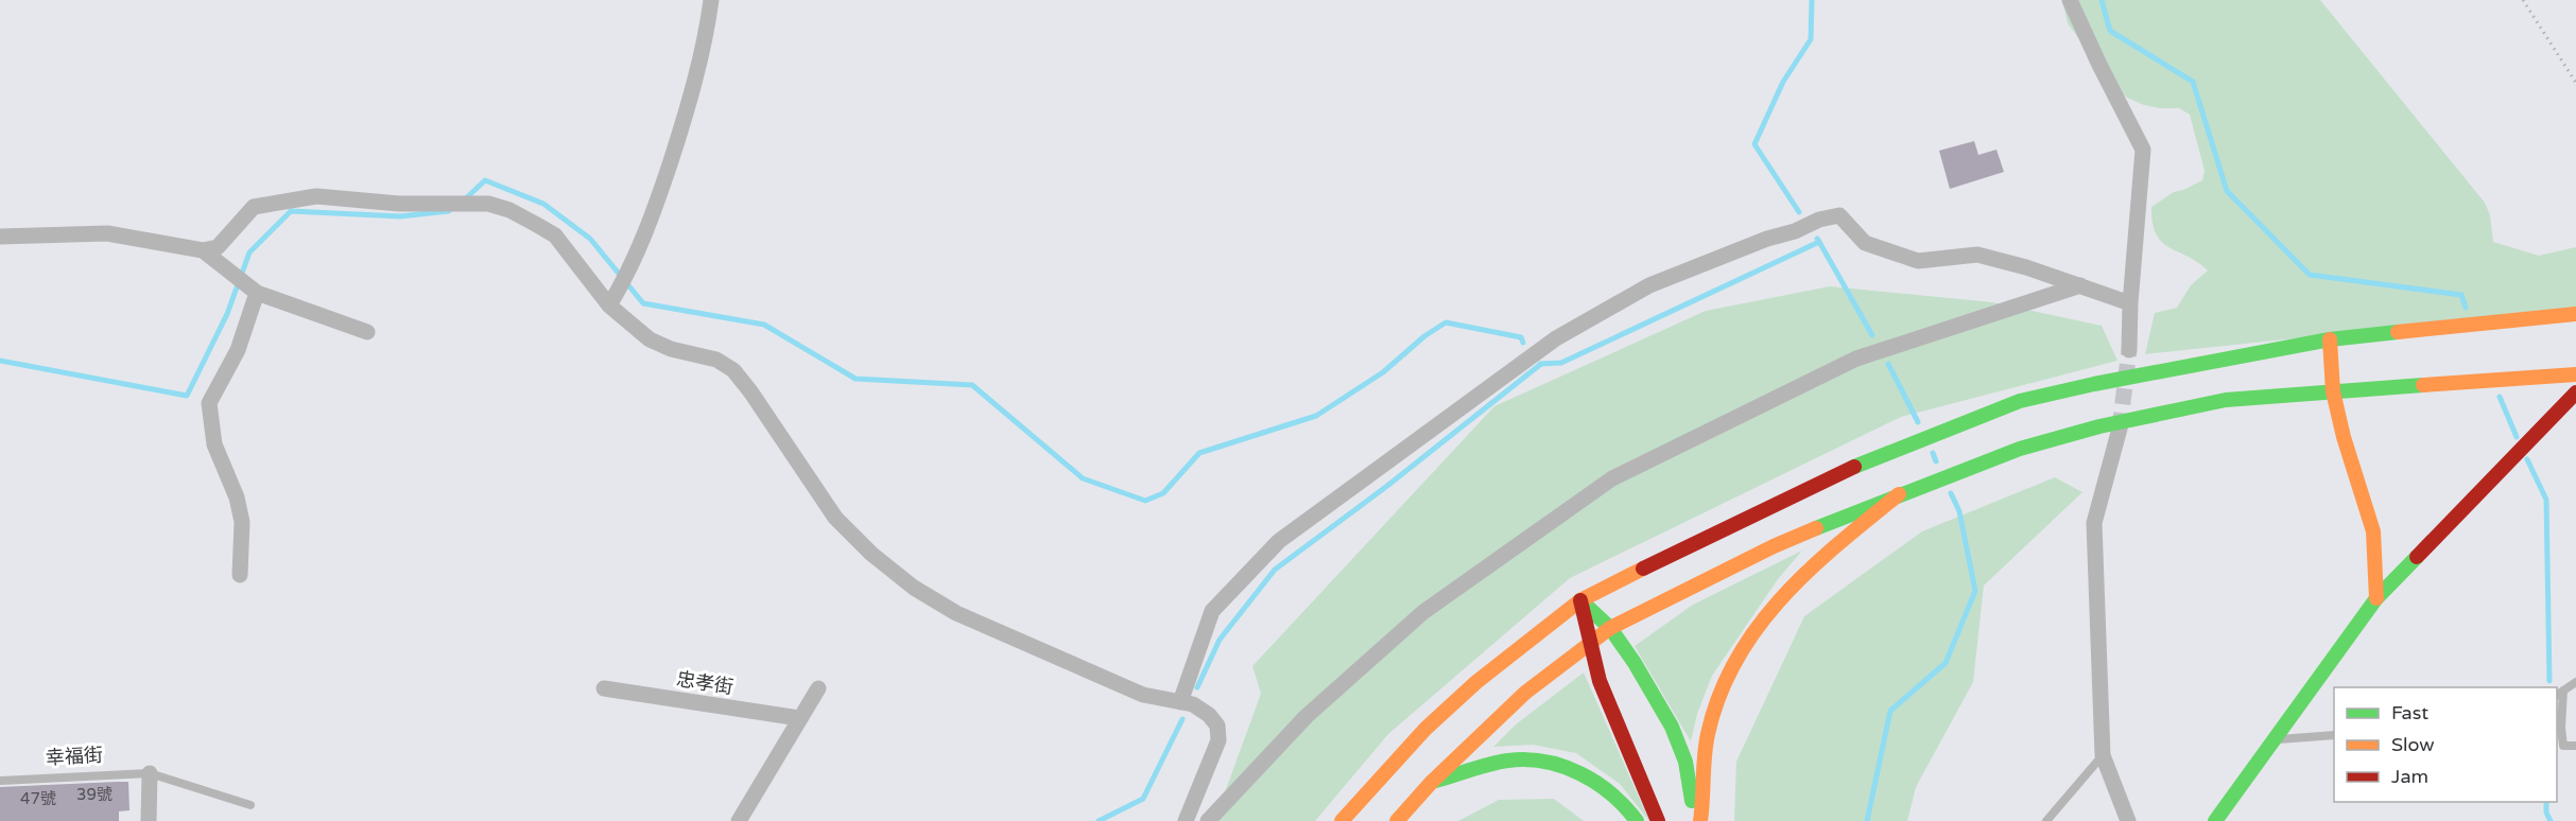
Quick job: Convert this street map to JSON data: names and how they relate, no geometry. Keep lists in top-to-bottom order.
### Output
{
  "streets": {
    "street": ["忠孝街"],
    "lane": ["幸福街"]
  },
  "house_numbers": ["39號", "47號"],
  "legend": ["Fast", "Slow", "Jam"]
}
